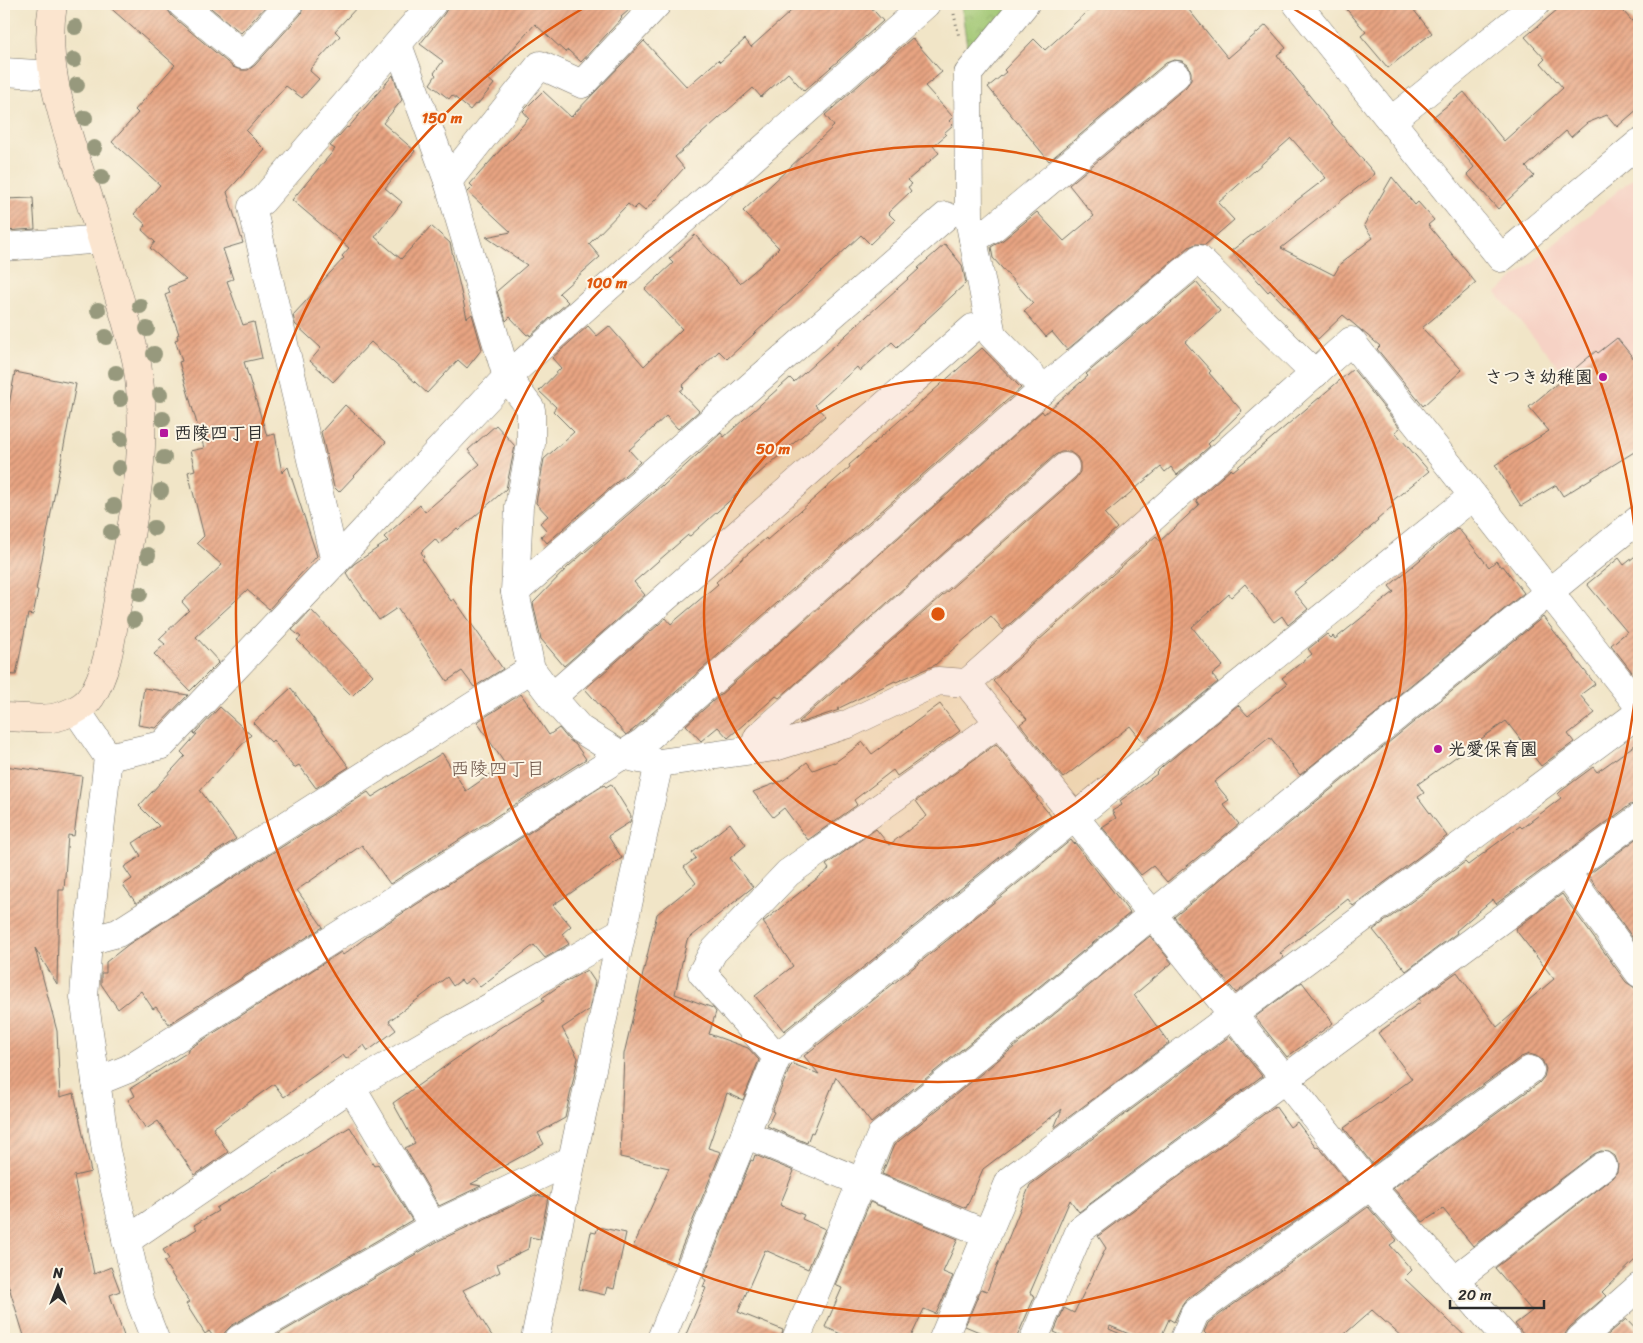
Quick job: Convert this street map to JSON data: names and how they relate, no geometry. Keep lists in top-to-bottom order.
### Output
{
  "districts": ["西陵四丁目"],
  "places": {
    "other": ["さつき幼稚園", "光愛保育園"],
    "transit": ["西陵四丁目"]
  },
  "scale_bar": "20 m",
  "north": "top",
  "rings": ["150 m", "100 m", "50 m"]
}
